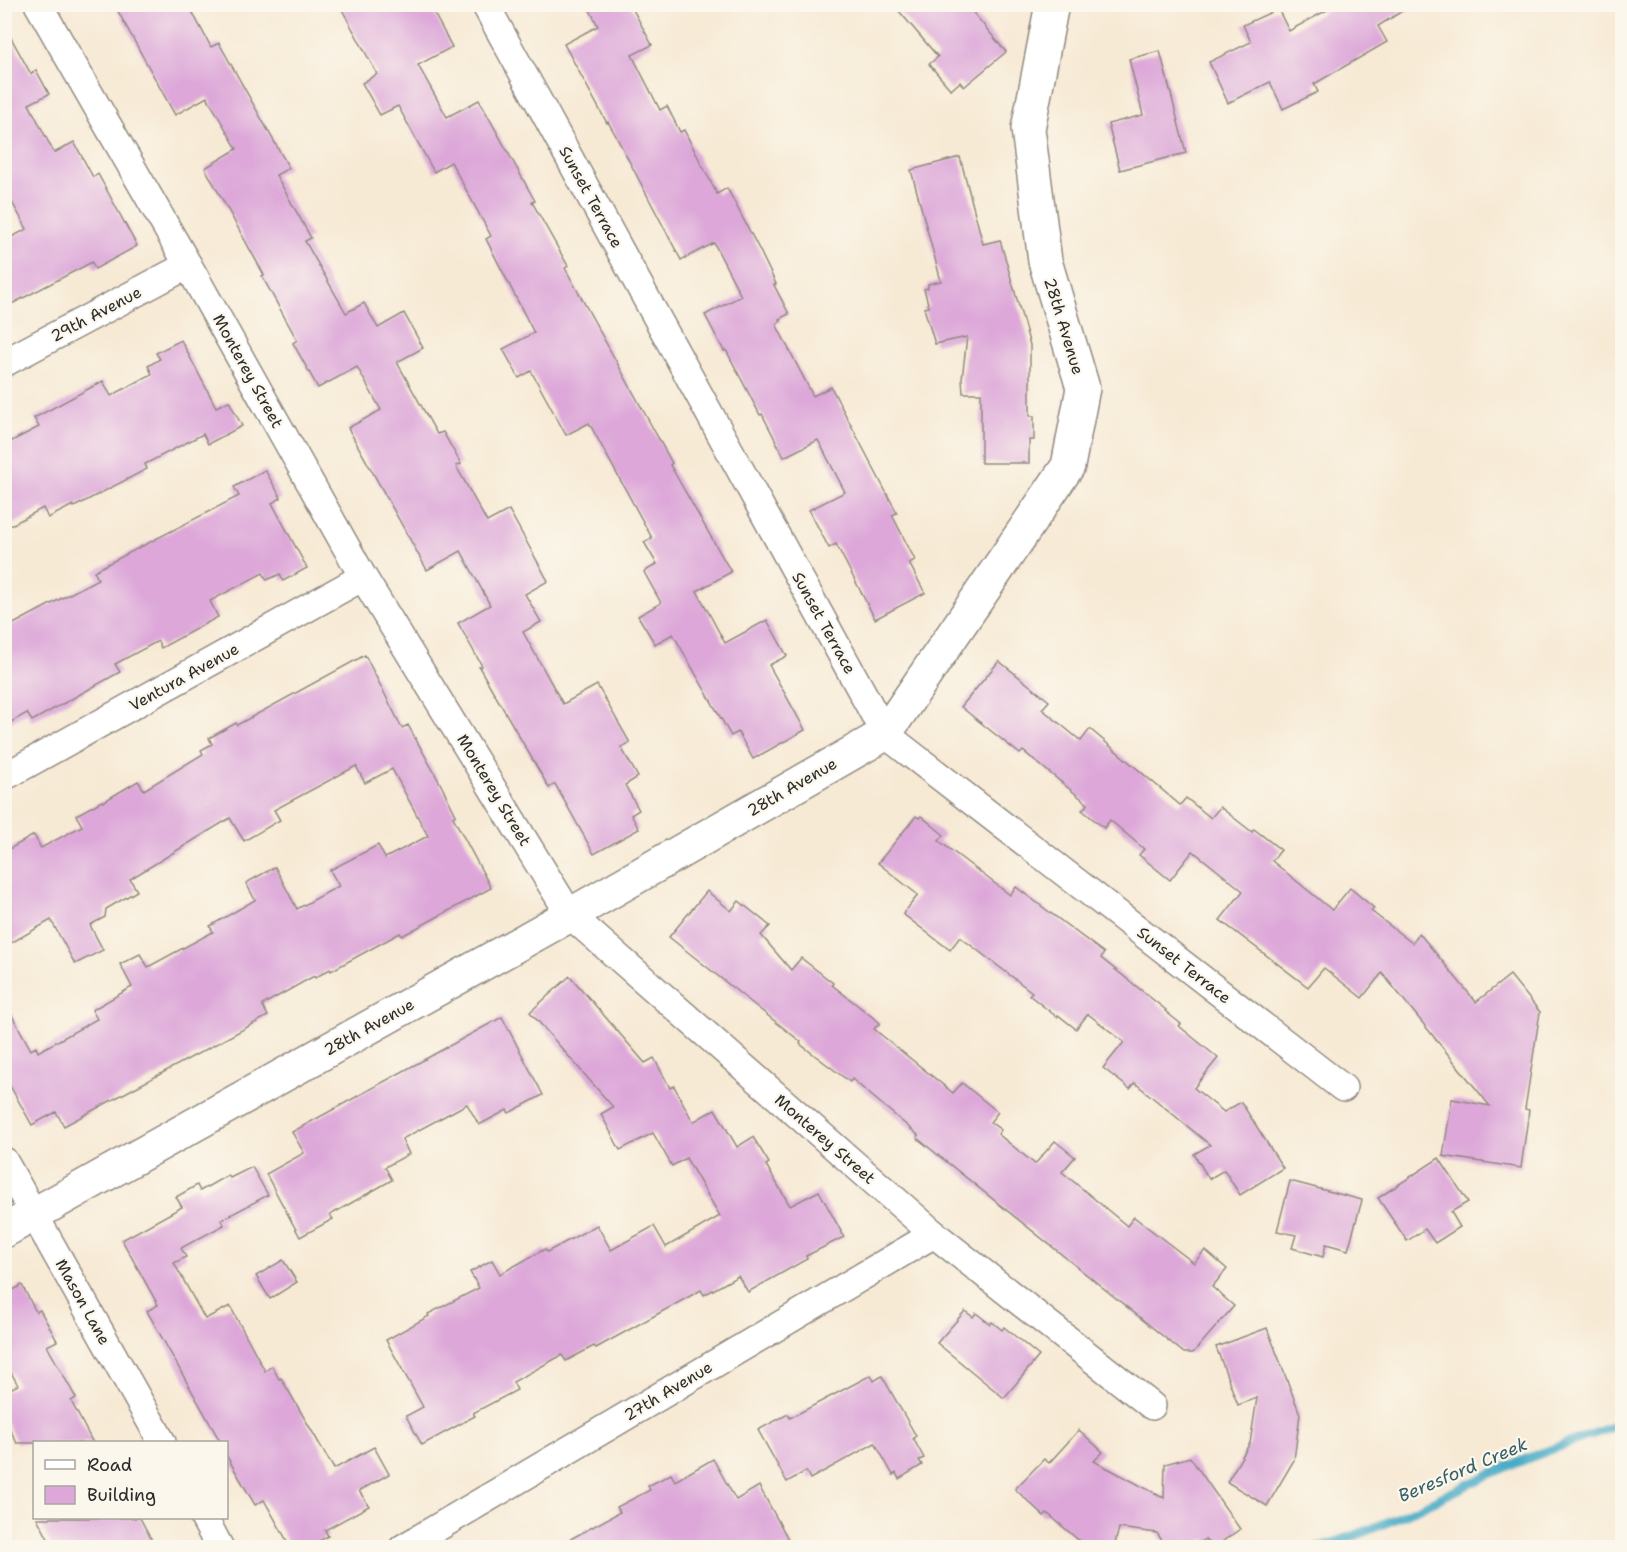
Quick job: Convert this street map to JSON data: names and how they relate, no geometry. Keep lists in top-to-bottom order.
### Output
{
  "streets": {
    "street": [
      "Sunset Terrace",
      "29th Avenue",
      "28th Avenue",
      "Monterey Street",
      "Ventura Avenue",
      "Mason Lane",
      "27th Avenue"
    ]
  },
  "crossings": [
    ["Sunset Terrace", "28th Avenue"],
    ["29th Avenue", "Monterey Street"],
    ["28th Avenue", "Monterey Street"],
    ["28th Avenue", "Mason Lane"],
    ["Monterey Street", "Ventura Avenue"],
    ["Monterey Street", "27th Avenue"]
  ],
  "water": ["Beresford Creek"],
  "legend": ["Road", "Building"]
}
